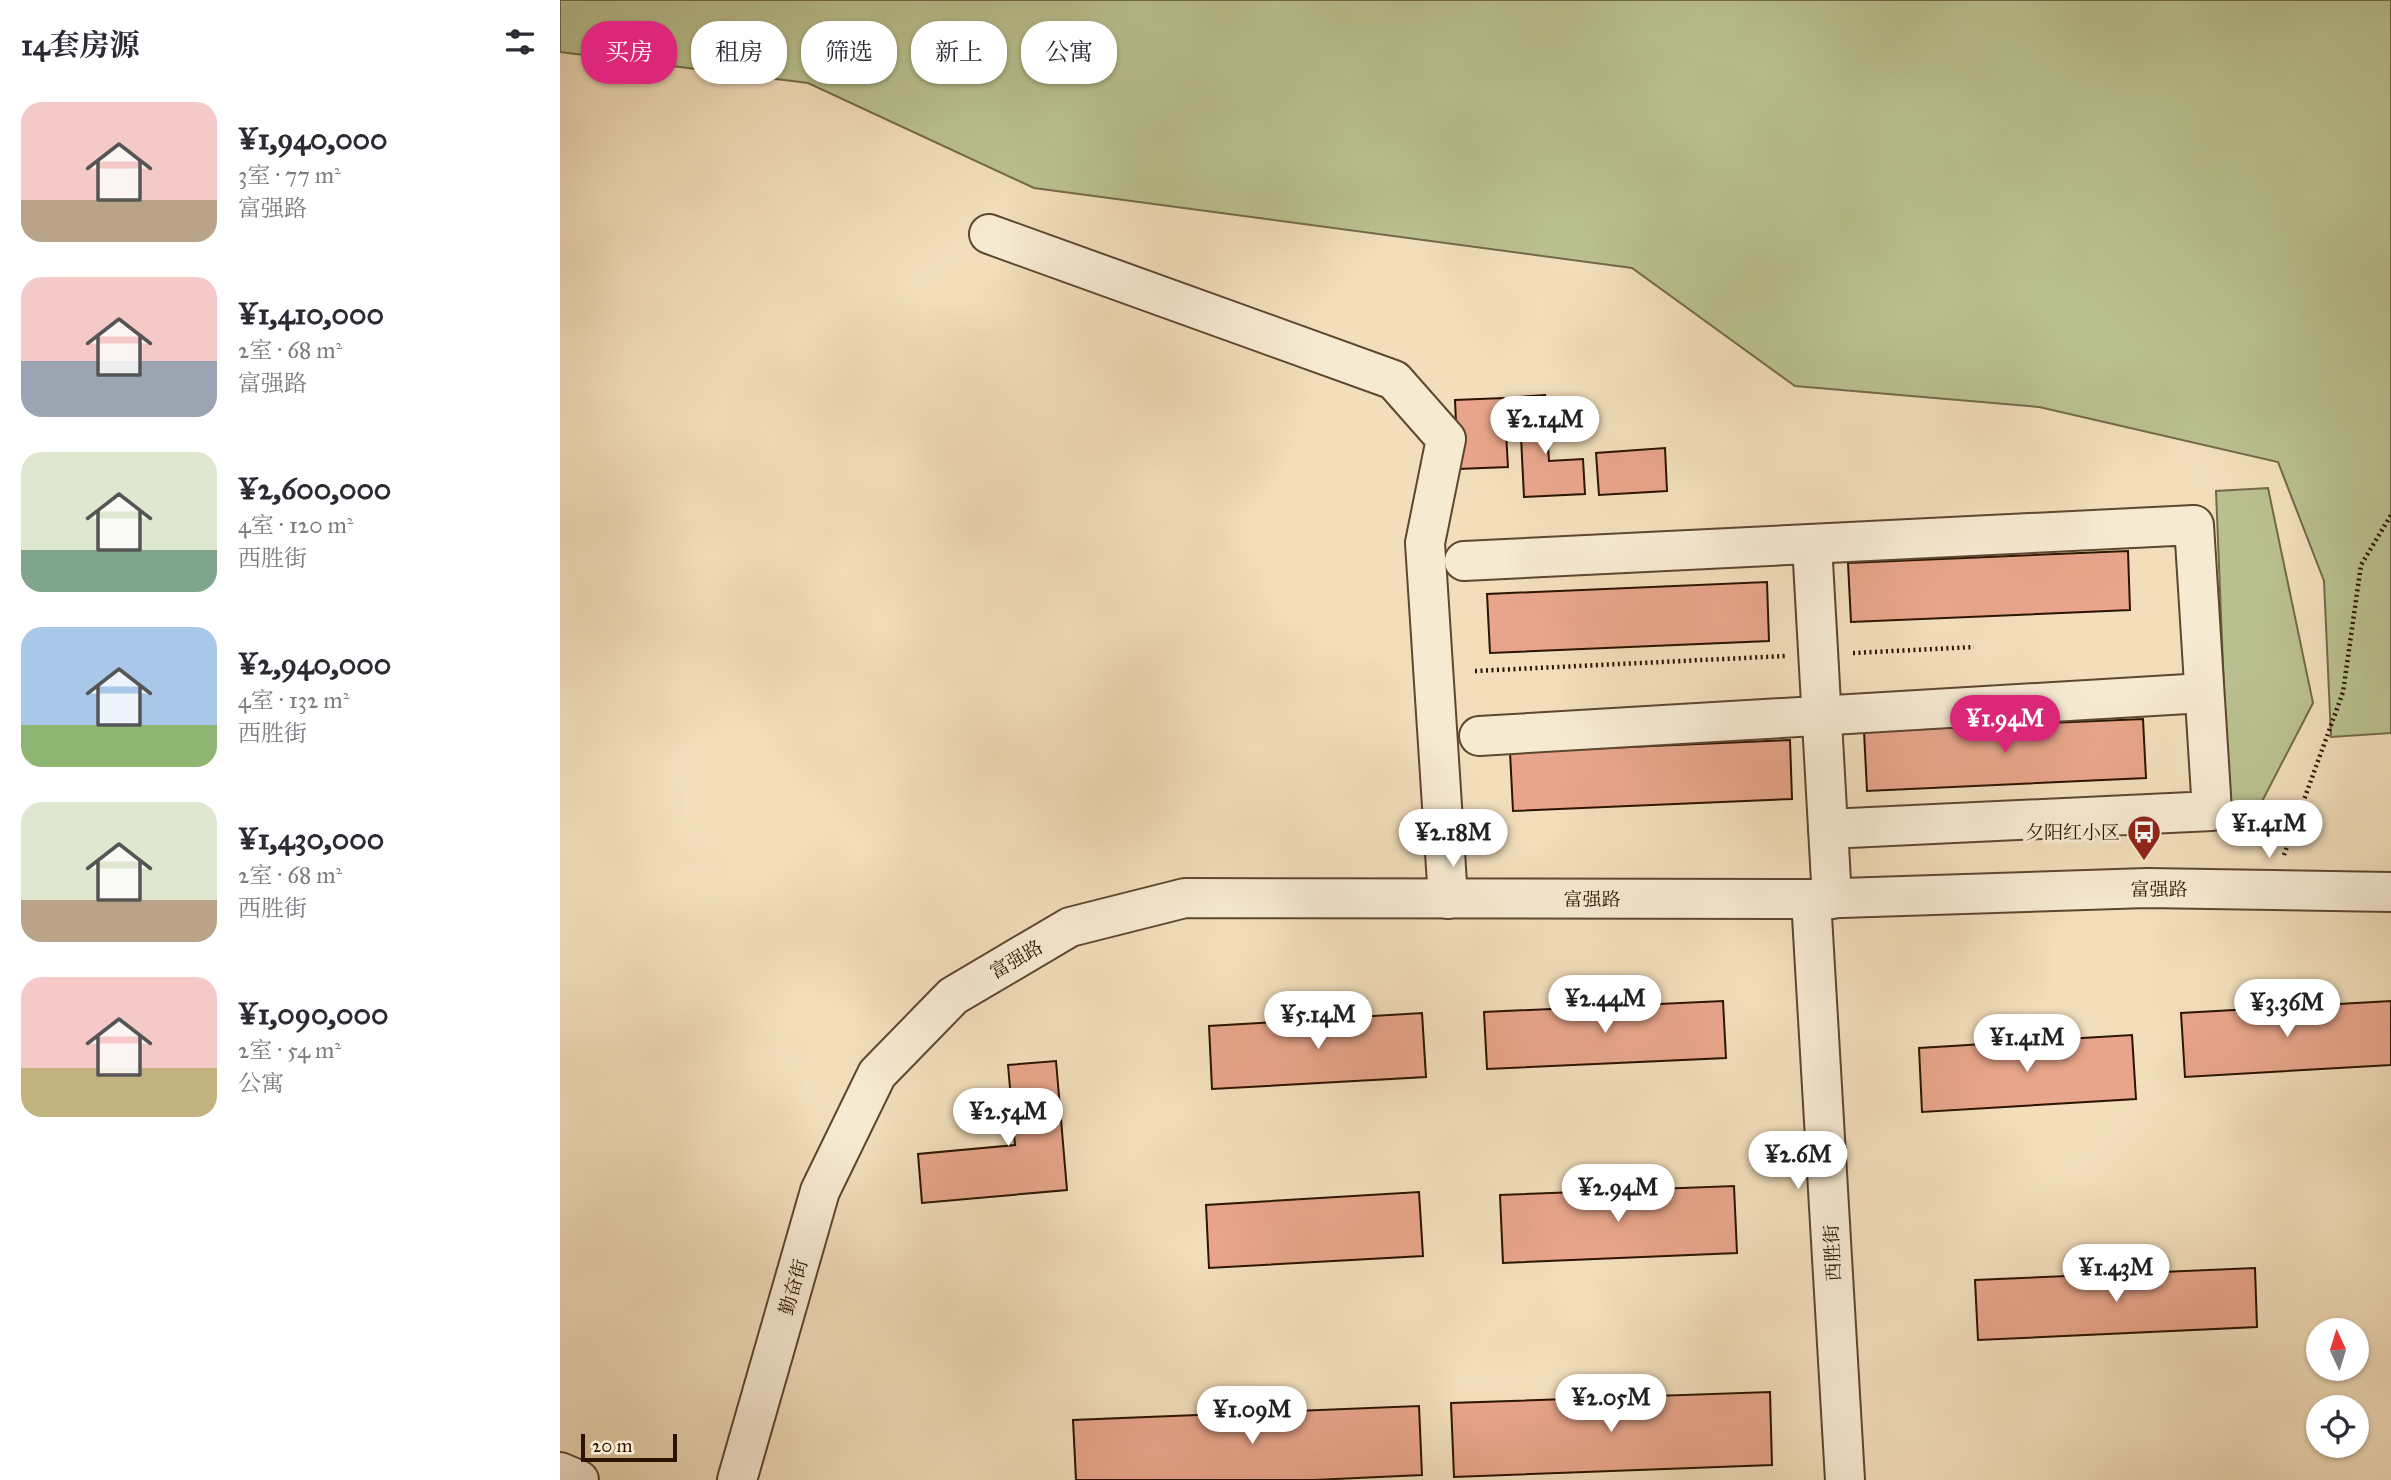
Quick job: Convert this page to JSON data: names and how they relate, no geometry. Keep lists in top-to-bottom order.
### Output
{
  "streets": {
    "street": ["富强路", "西胜街", "勤奋街"]
  },
  "crossings": [
    ["富强路", "西胜街"],
    ["富强路", "勤奋街"]
  ],
  "places": {
    "bus stop": ["夕阳红小区"]
  },
  "scale_bar": "20 m",
  "north": "top",
  "page": {
    "heading": "14套房源",
    "chip": [
      "买房",
      "租房",
      "筛选",
      "新上",
      "公寓"
    ],
    "list": [
      {
        "name": "¥1,940,000",
        "note": "3室 · 77 m² · 富强路"
      },
      {
        "name": "¥1,410,000",
        "note": "2室 · 68 m² · 富强路"
      },
      {
        "name": "¥2,600,000",
        "note": "4室 · 120 m² · 西胜街"
      },
      {
        "name": "¥2,940,000",
        "note": "4室 · 132 m² · 西胜街"
      },
      {
        "name": "¥1,430,000",
        "note": "2室 · 68 m² · 西胜街"
      },
      {
        "name": "¥1,090,000",
        "note": "2室 · 54 m² · 公寓"
      }
    ],
    "price": [
      "¥2.14M",
      "¥1.94M",
      "¥1.41M",
      "¥2.18M",
      "¥2.44M",
      "¥3.36M",
      "¥5.14M",
      "¥1.41M",
      "¥2.54M",
      "¥2.6M",
      "¥2.94M",
      "¥1.43M",
      "¥2.05M",
      "¥1.09M"
    ],
    "scale": "20 m"
  }
}
